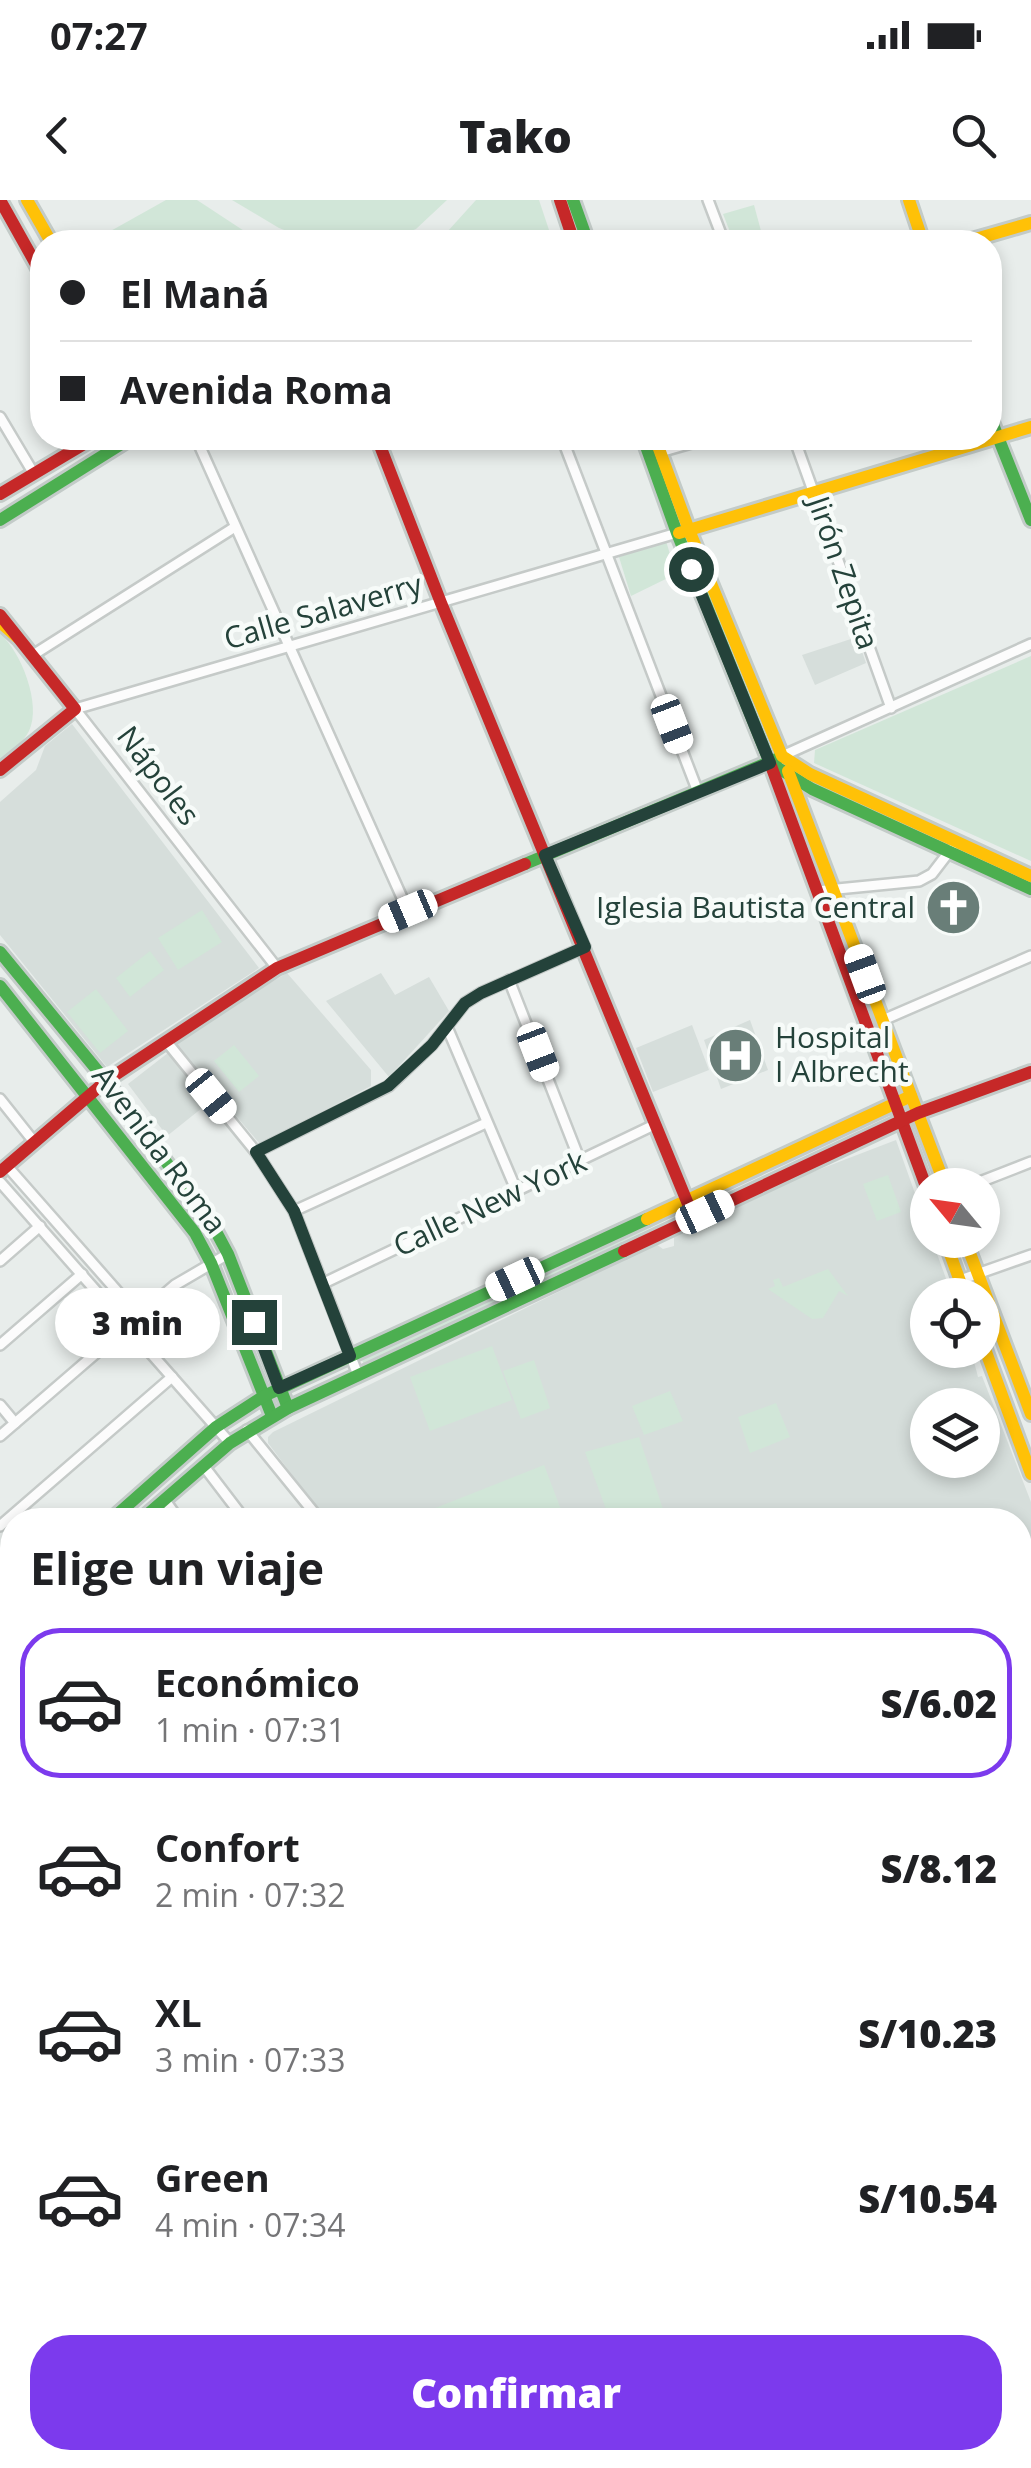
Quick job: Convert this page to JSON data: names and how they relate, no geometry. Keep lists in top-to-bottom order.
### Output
{
  "streets": {
    "main road": ["Calle Salaverry", "Nápoles", "Avenida Roma"],
    "street": ["Jirón Zepita", "Calle New York"]
  },
  "crossings": [
    ["Calle Salaverry", "Nápoles"]
  ],
  "places": {
    "church": ["Iglesia Bautista Central"],
    "hospital": ["Hospital I Albrecht"]
  },
  "north": "top left",
  "page": {
    "status": "07:27",
    "header": "Tako",
    "banner": ["El Maná", "Avenida Roma"],
    "bubble": "3 min",
    "heading": "Elige un viaje",
    "list": [
      {
        "name": "Económico",
        "note": "1 min · 07:31",
        "value": "S/6.02"
      },
      {
        "name": "Confort",
        "note": "2 min · 07:32",
        "value": "S/8.12"
      },
      {
        "name": "XL",
        "note": "3 min · 07:33",
        "value": "S/10.23"
      },
      {
        "name": "Green",
        "note": "4 min · 07:34",
        "value": "S/10.54"
      }
    ],
    "buttons": "Confirmar"
  }
}
